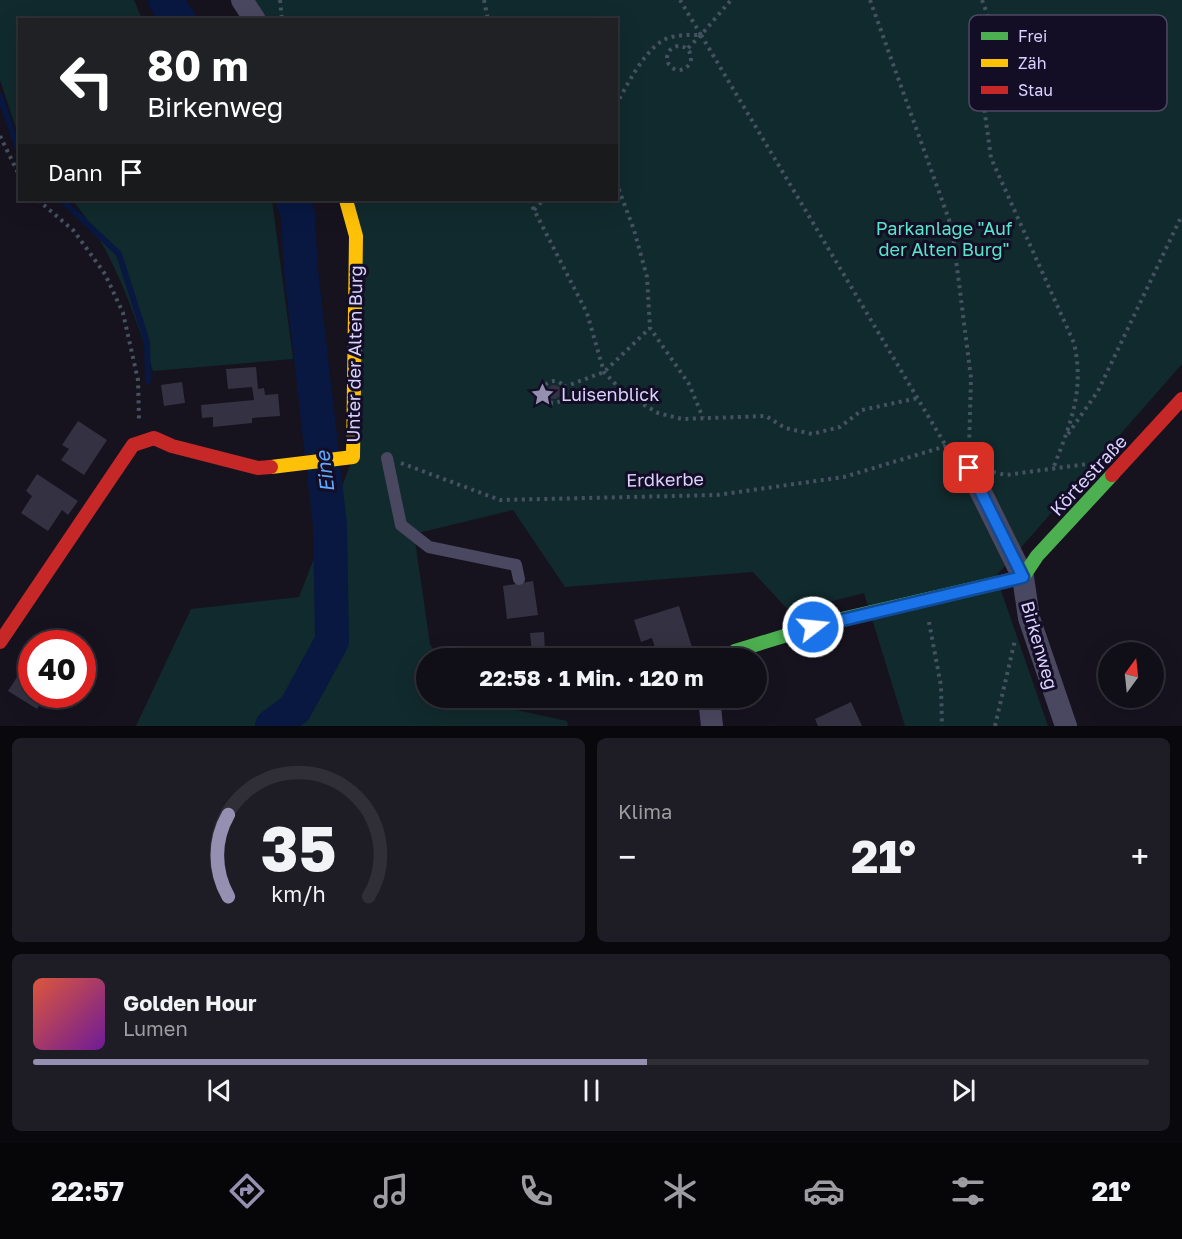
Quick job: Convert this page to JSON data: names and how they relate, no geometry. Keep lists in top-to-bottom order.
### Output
{
  "streets": {
    "street": ["Unter der Alten Burg", "Körtestraße", "Birkenweg"],
    "path": ["Erdkerbe"]
  },
  "crossings": [
    ["Körtestraße", "Birkenweg"]
  ],
  "water": ["Eine"],
  "parks": ["Parkanlage \"Auf der Alten Burg\""],
  "places": {
    "place": ["Luisenblick"]
  },
  "legend": ["Frei", "Zäh", "Stau"],
  "north": "top",
  "page": {
    "turn": ["80 m", "Birkenweg"],
    "then": "Dann",
    "limit": "40",
    "trip": "22:58 · 1 Min. · 120 m",
    "tile": "Klima",
    "heat": ["−", "21°", "+"],
    "song": ["Golden Hour", "Lumen"],
    "tabs": ["22:57", "21°"],
    "gauge": ["35", "km/h"]
  }
}
